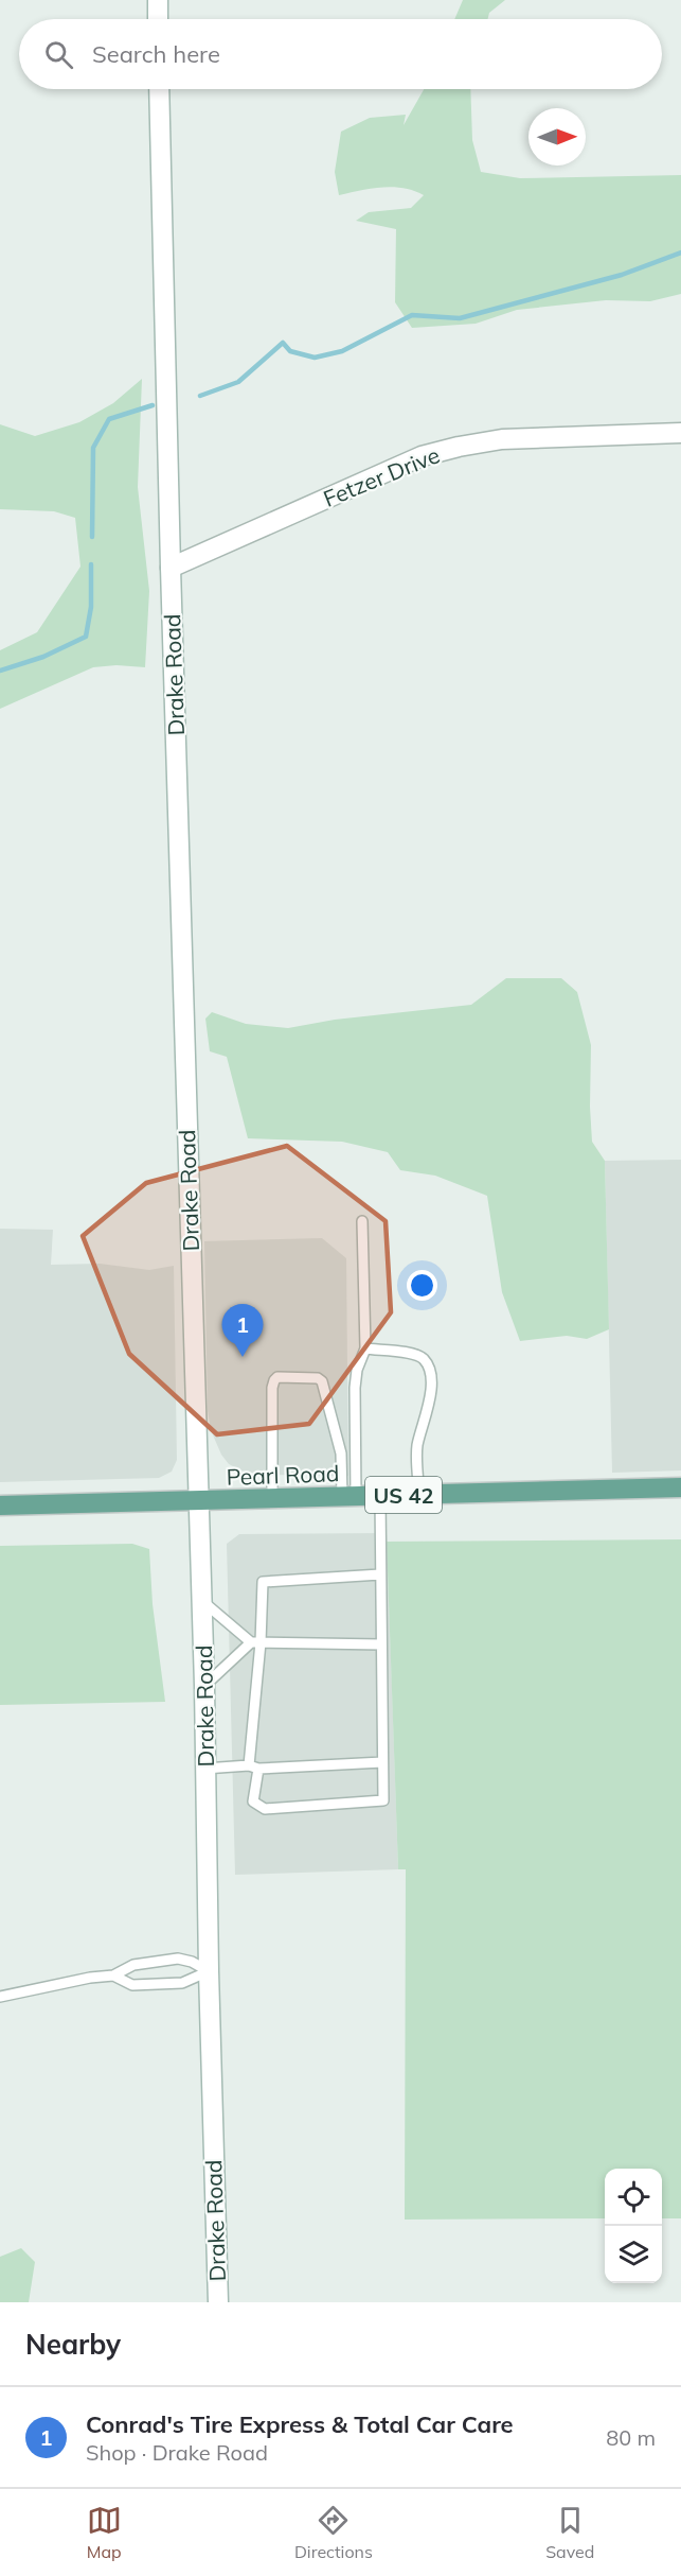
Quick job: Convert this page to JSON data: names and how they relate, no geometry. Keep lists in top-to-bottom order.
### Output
{
  "streets": {
    "main road": ["Pearl Road", "US 42"],
    "street": ["Fetzer Drive", "Drake Road"]
  },
  "crossings": [
    ["Fetzer Drive", "Drake Road"],
    ["Drake Road", "Pearl Road"]
  ],
  "north": "right",
  "page": {
    "search": "Search here",
    "pins": "1",
    "heading": "Nearby",
    "list": [
      {
        "mark": "1",
        "name": "Conrad's Tire Express & Total Car Care",
        "note": "Shop · Drake Road",
        "value": "80 m"
      }
    ],
    "nav": ["Map", "Directions", "Saved"]
  }
}
